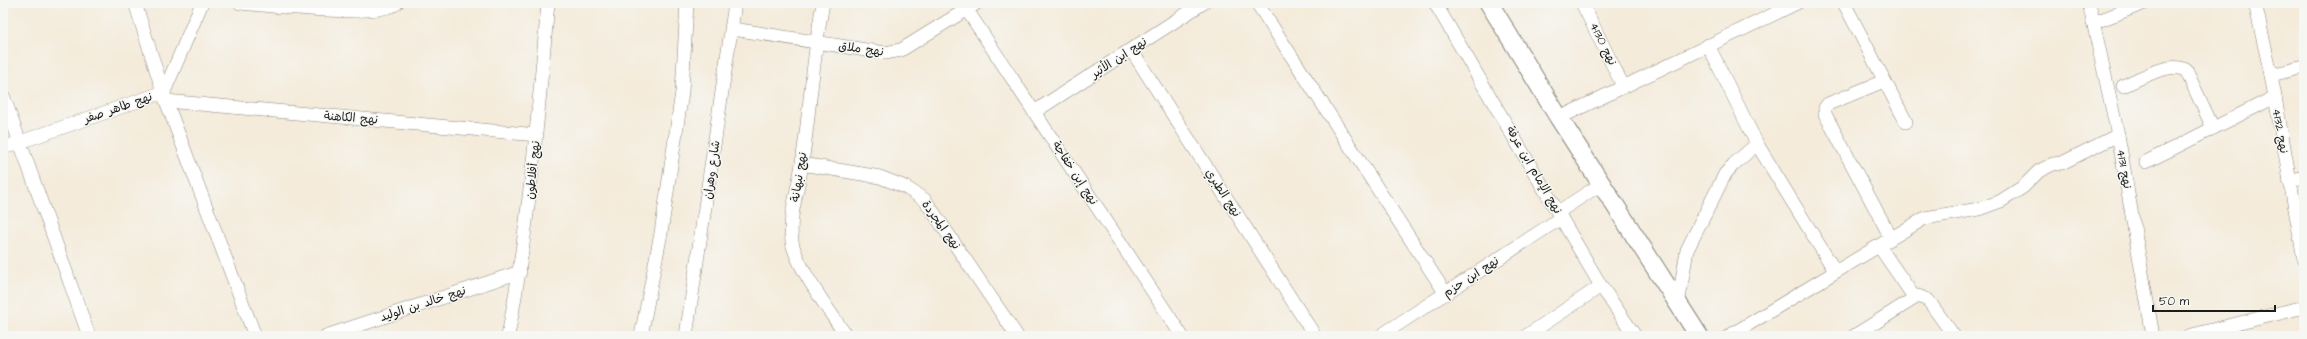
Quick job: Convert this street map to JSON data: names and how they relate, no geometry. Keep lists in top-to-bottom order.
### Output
{
  "streets": {
    "street": [
      "نهج 4130",
      "نهج ملاق",
      "نهج ابن الأثير",
      "نهج طاهر صفر",
      "نهج الكاهنة",
      "نهج 4132",
      "نهج 4131",
      "نهج أفلاطون",
      "شارع وهران",
      "نهج الإمام ابن عرفة",
      "نهج إبن خفاجة",
      "نهج نبهانة",
      "نهج الطبري",
      "نهج المجردة",
      "نهج ابن حزم",
      "نهج خالد بن الوليد"
    ]
  },
  "crossings": [
    ["نهج ملاق", "شارع وهران"],
    ["نهج ملاق", "نهج إبن خفاجة"],
    ["نهج ملاق", "نهج نبهانة"],
    ["نهج ابن الأثير", "نهج إبن خفاجة"],
    ["نهج ابن الأثير", "نهج الطبري"],
    ["نهج طاهر صفر", "نهج الكاهنة"],
    ["نهج الكاهنة", "نهج أفلاطون"],
    ["نهج أفلاطون", "نهج خالد بن الوليد"],
    ["نهج الإمام ابن عرفة", "نهج ابن حزم"],
    ["نهج نبهانة", "نهج المجردة"]
  ],
  "scale_bar": "50 m"
}
